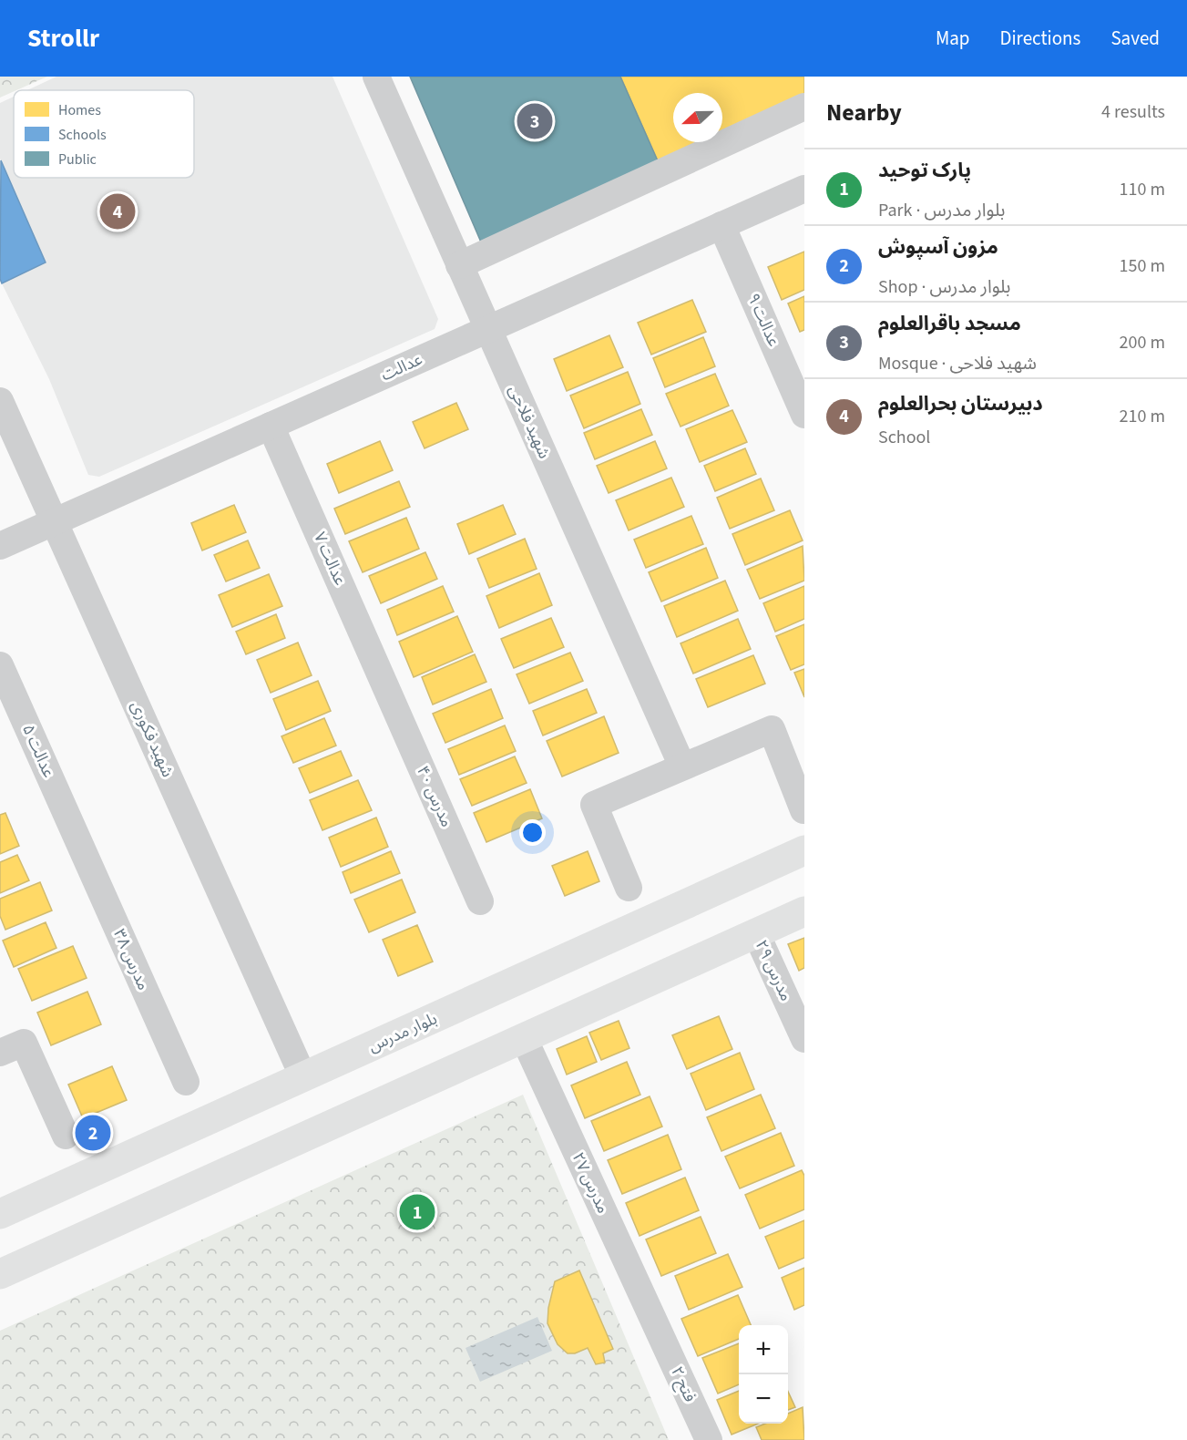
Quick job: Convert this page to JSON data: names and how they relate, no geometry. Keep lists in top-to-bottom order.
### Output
{
  "streets": {
    "main road": ["بلوار مدرس"],
    "street": [
      "عدالت ۹",
      "عدالت",
      "شهید فلاحی",
      "عدالت ۷",
      "شهید فکوری",
      "عدالت ۵",
      "مدرس ۴۰",
      "مدرس ۳۸",
      "مدرس ۲۹",
      "مدرس ۲۷",
      "فتح ۲"
    ]
  },
  "crossings": [
    ["عدالت ۹", "عدالت"],
    ["عدالت", "شهید فلاحی"],
    ["عدالت", "عدالت ۷"],
    ["عدالت", "شهید فکوری"],
    ["عدالت ۷", "مدرس ۴۰"],
    ["شهید فکوری", "بلوار مدرس"],
    ["عدالت ۵", "مدرس ۳۸"],
    ["مدرس ۲۷", "فتح ۲"]
  ],
  "legend": ["Homes", "Schools", "Public"],
  "north": "left",
  "page": {
    "header": "Strollr",
    "nav": ["Map", "Directions", "Saved"],
    "heading": ["Nearby", "4 results"],
    "pins": [
      "3",
      "4",
      "2",
      "1"
    ],
    "list": [
      {
        "mark": "1",
        "name": "پارک توحید",
        "note": "Park · بلوار مدرس",
        "value": "110 m"
      },
      {
        "mark": "2",
        "name": "مزون آسپوش",
        "note": "Shop · بلوار مدرس",
        "value": "150 m"
      },
      {
        "mark": "3",
        "name": "مسجد باقرالعلوم",
        "note": "Mosque · شهید فلاحی",
        "value": "200 m"
      },
      {
        "mark": "4",
        "name": "دبیرستان بحرالعلوم",
        "note": "School",
        "value": "210 m"
      }
    ],
    "map_buttons": ["+", "−"]
  }
}
